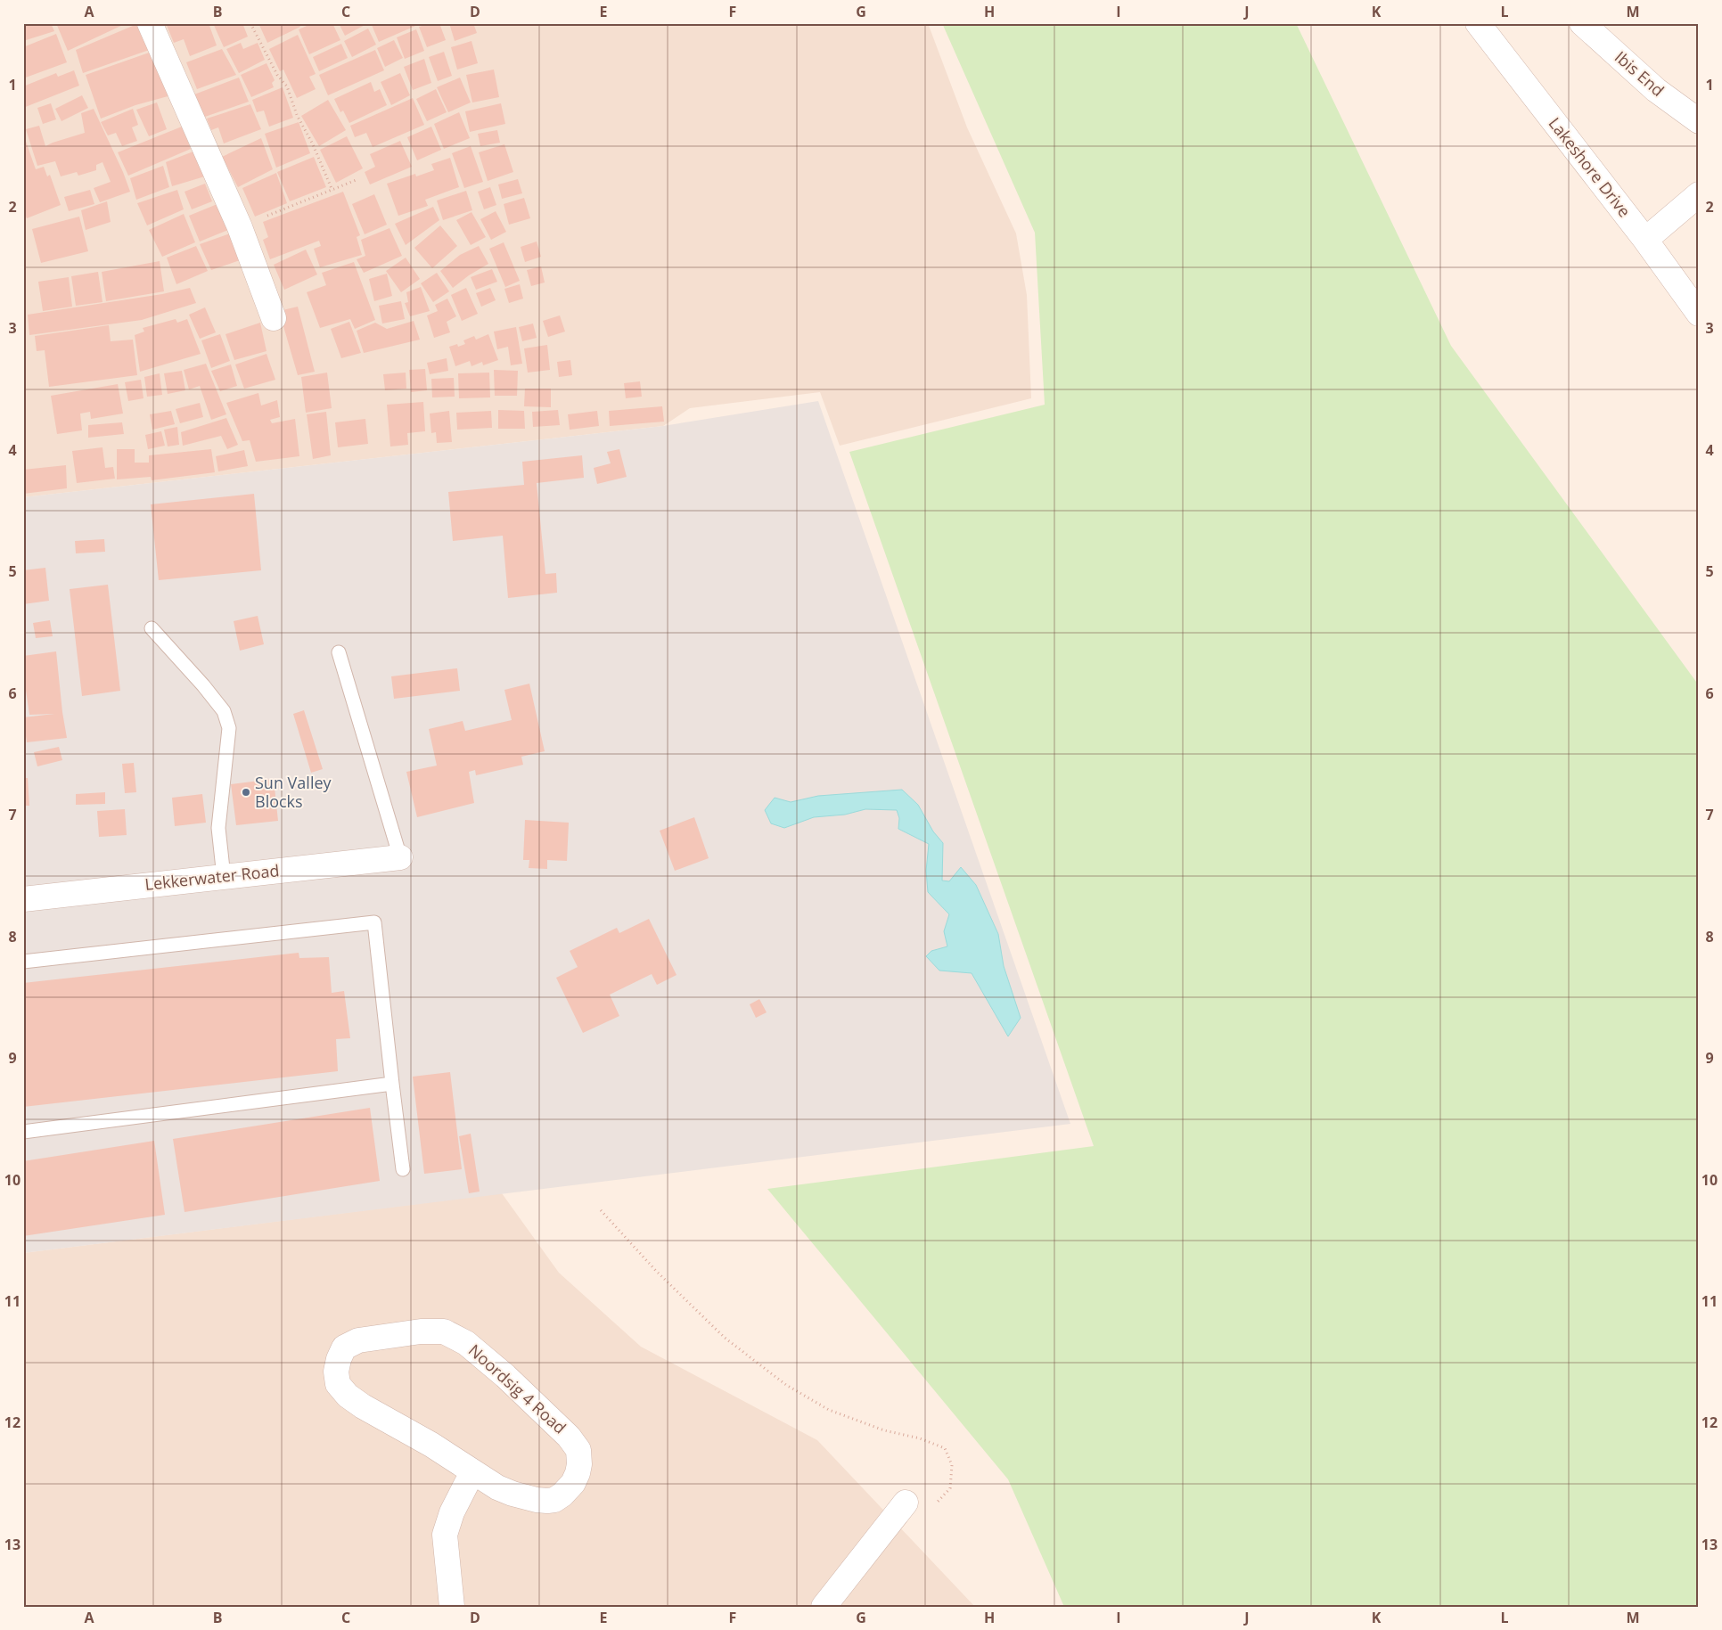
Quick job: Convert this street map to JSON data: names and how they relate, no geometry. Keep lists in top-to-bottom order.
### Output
{
  "streets": {
    "street": [
      "Ibis End",
      "Lakeshore Drive",
      "Lekkerwater Road",
      "Noordsig 4 Road"
    ]
  },
  "places": ["Sun Valley Blocks"],
  "grid": {
    "columns": [
      "A",
      "B",
      "C",
      "D",
      "E",
      "F",
      "G",
      "H",
      "I",
      "J",
      "K",
      "L",
      "M"
    ],
    "rows": [
      "1",
      "2",
      "3",
      "4",
      "5",
      "6",
      "7",
      "8",
      "9",
      "10",
      "11",
      "12",
      "13"
    ]
  }
}
